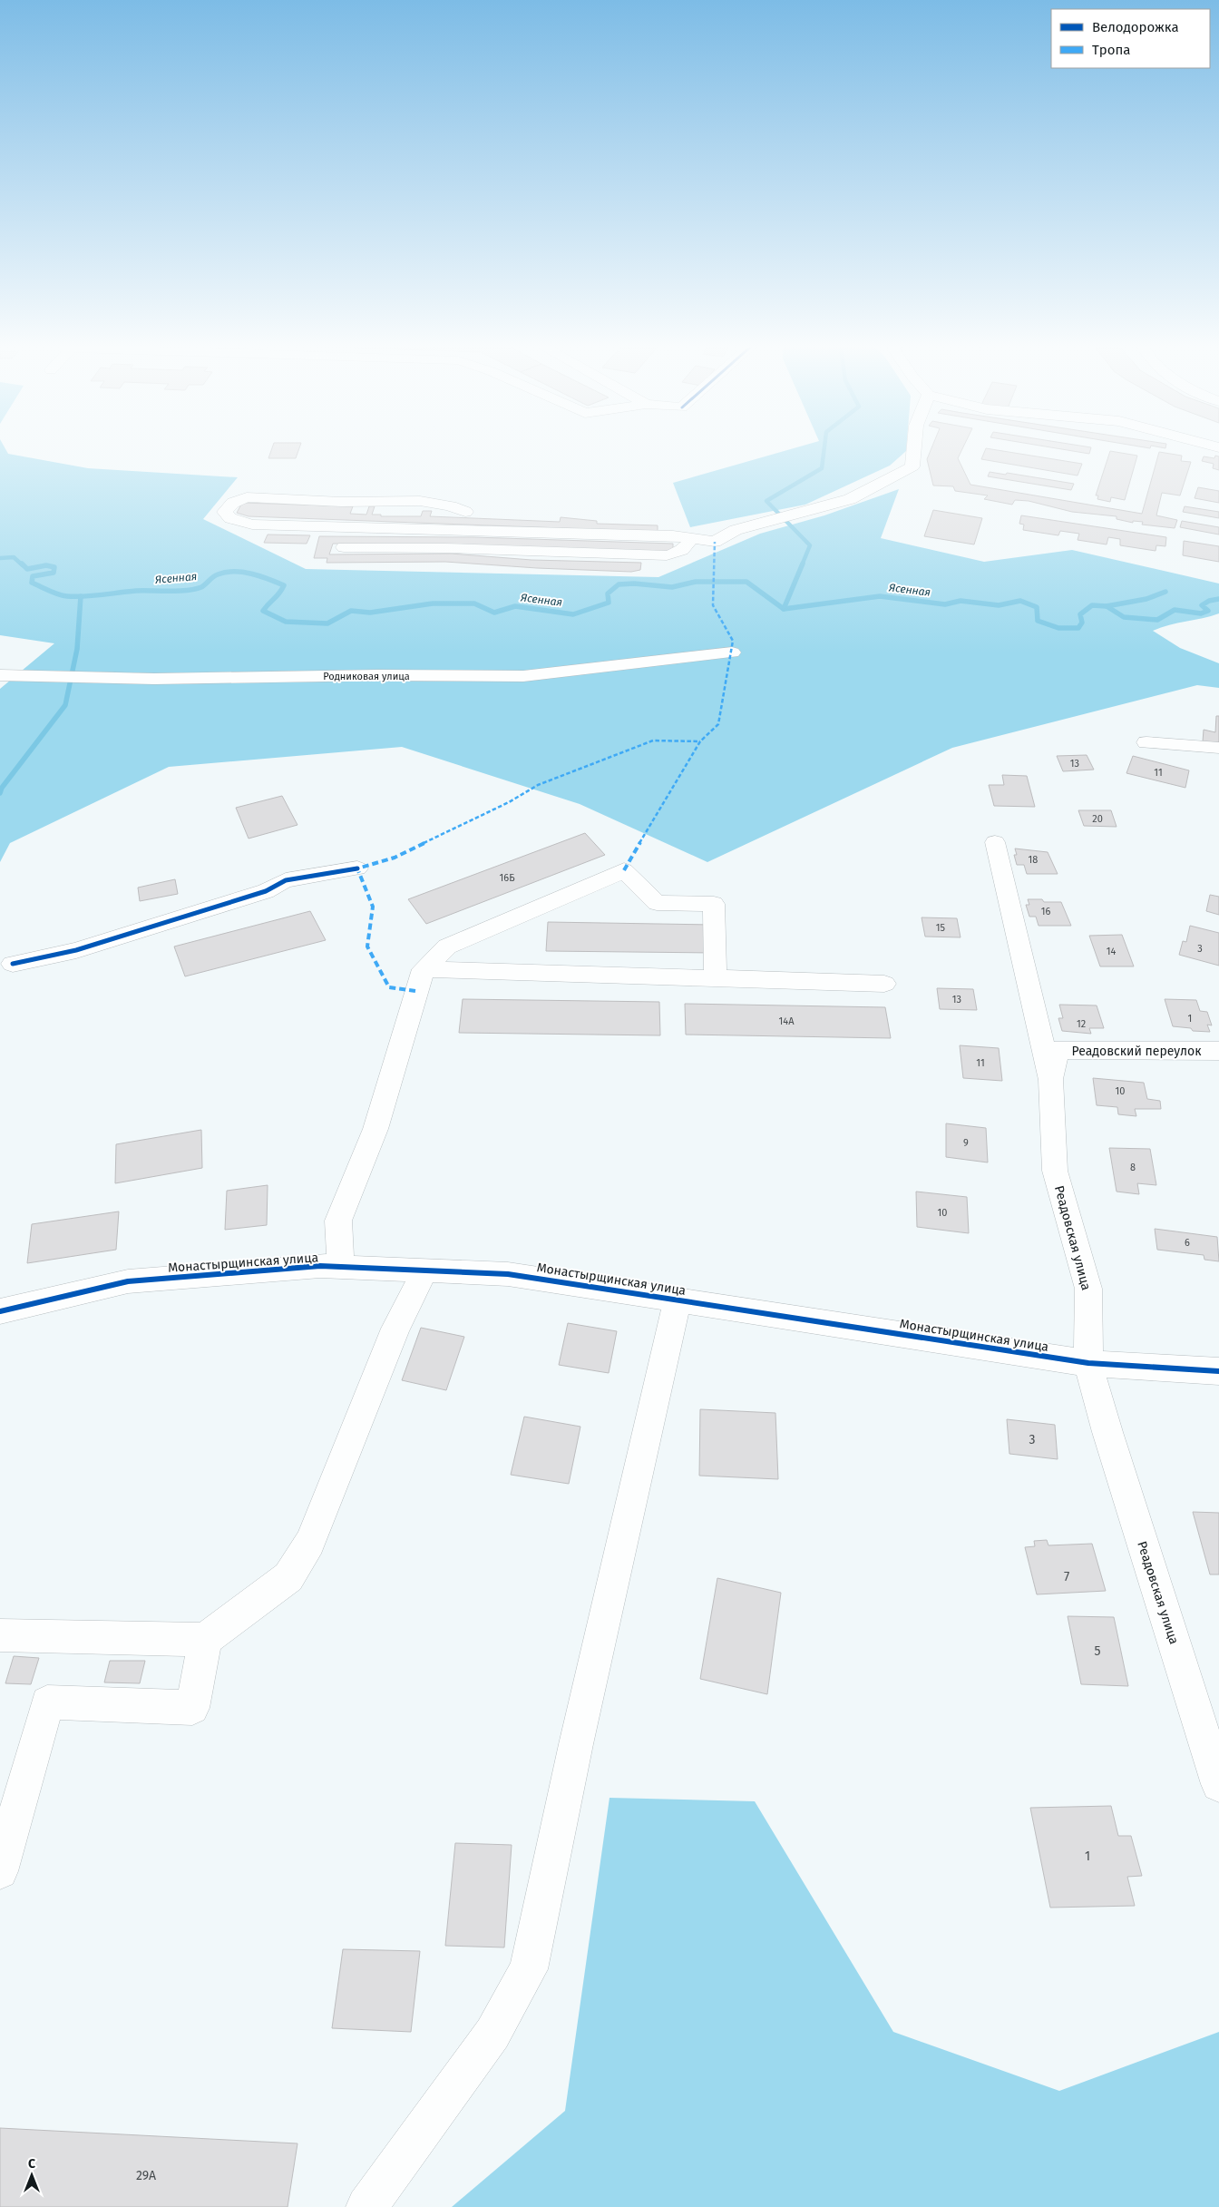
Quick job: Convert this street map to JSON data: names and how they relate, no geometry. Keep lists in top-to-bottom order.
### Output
{
  "streets": {
    "street": [
      "Родниковая улица",
      "Реадовский переулок",
      "Реадовская улица",
      "Монастырщинская улица"
    ]
  },
  "crossings": [
    ["Реадовский переулок", "Реадовская улица"],
    ["Реадовская улица", "Монастырщинская улица"]
  ],
  "water": ["Ясенная"],
  "house_numbers": [
    "13",
    "11",
    "20",
    "18",
    "16Б",
    "16",
    "15",
    "3",
    "14",
    "13",
    "1",
    "14А",
    "12",
    "11",
    "10",
    "9",
    "8",
    "10",
    "6",
    "3",
    "7",
    "5",
    "1",
    "29А"
  ],
  "legend": ["Велодорожка", "Тропа"],
  "north": "top"
}
